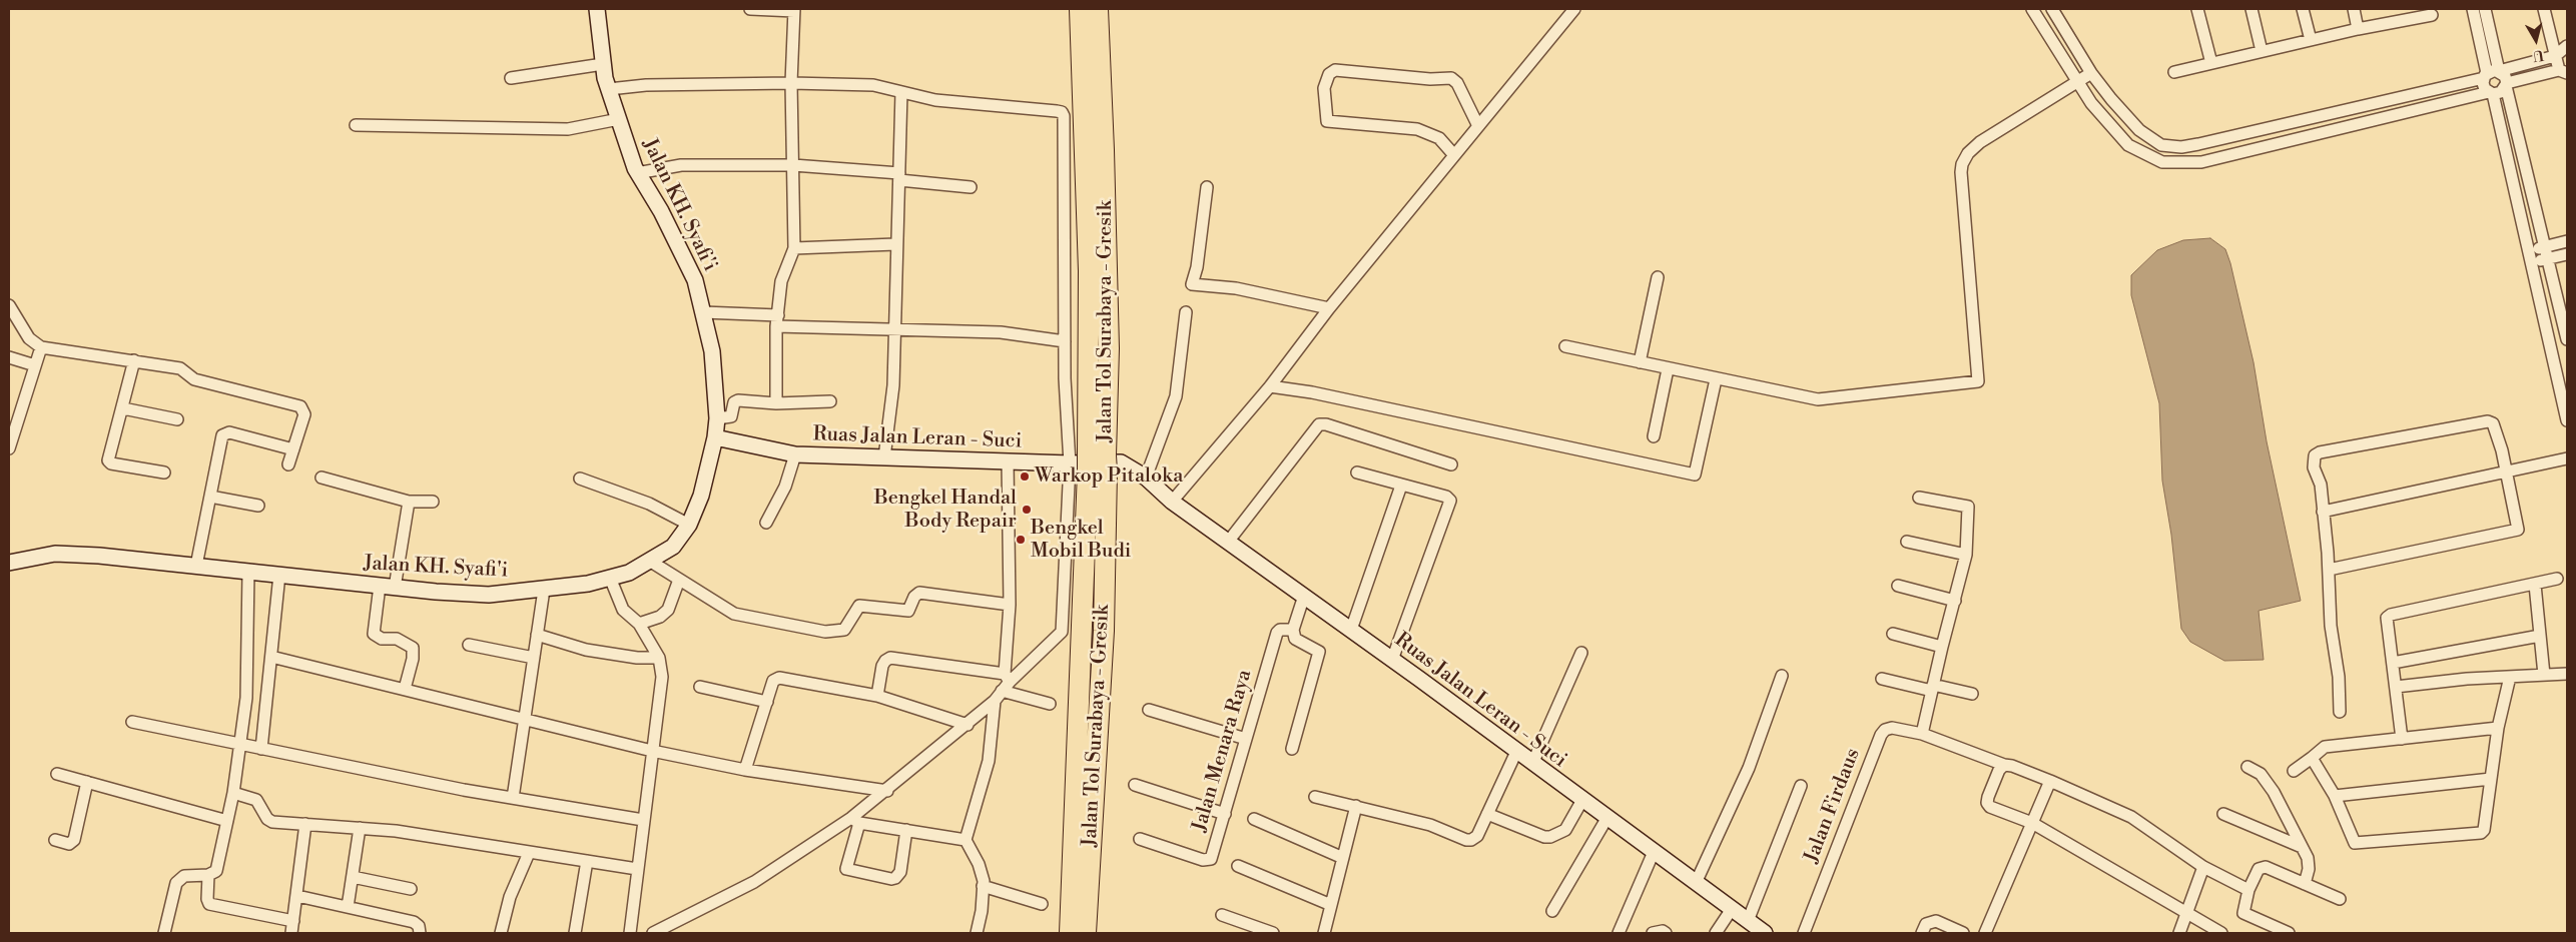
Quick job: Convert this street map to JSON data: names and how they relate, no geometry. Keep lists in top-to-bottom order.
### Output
{
  "streets": {
    "highway": ["Jalan Tol Surabaya - Gresik"],
    "main road": ["Jalan KH. Syafi'i", "Ruas Jalan Leran - Suci"],
    "street": ["Jalan Menara Raya", "Jalan Firdaus"]
  },
  "crossings": [
    ["Jalan KH. Syafi'i", "Ruas Jalan Leran - Suci"],
    ["Jalan Tol Surabaya - Gresik", "Ruas Jalan Leran - Suci"]
  ],
  "places": ["Warkop Pitaloka", "Bengkel Handal Body Repair", "Bengkel Mobil Budi"],
  "north": "bottom"
}
